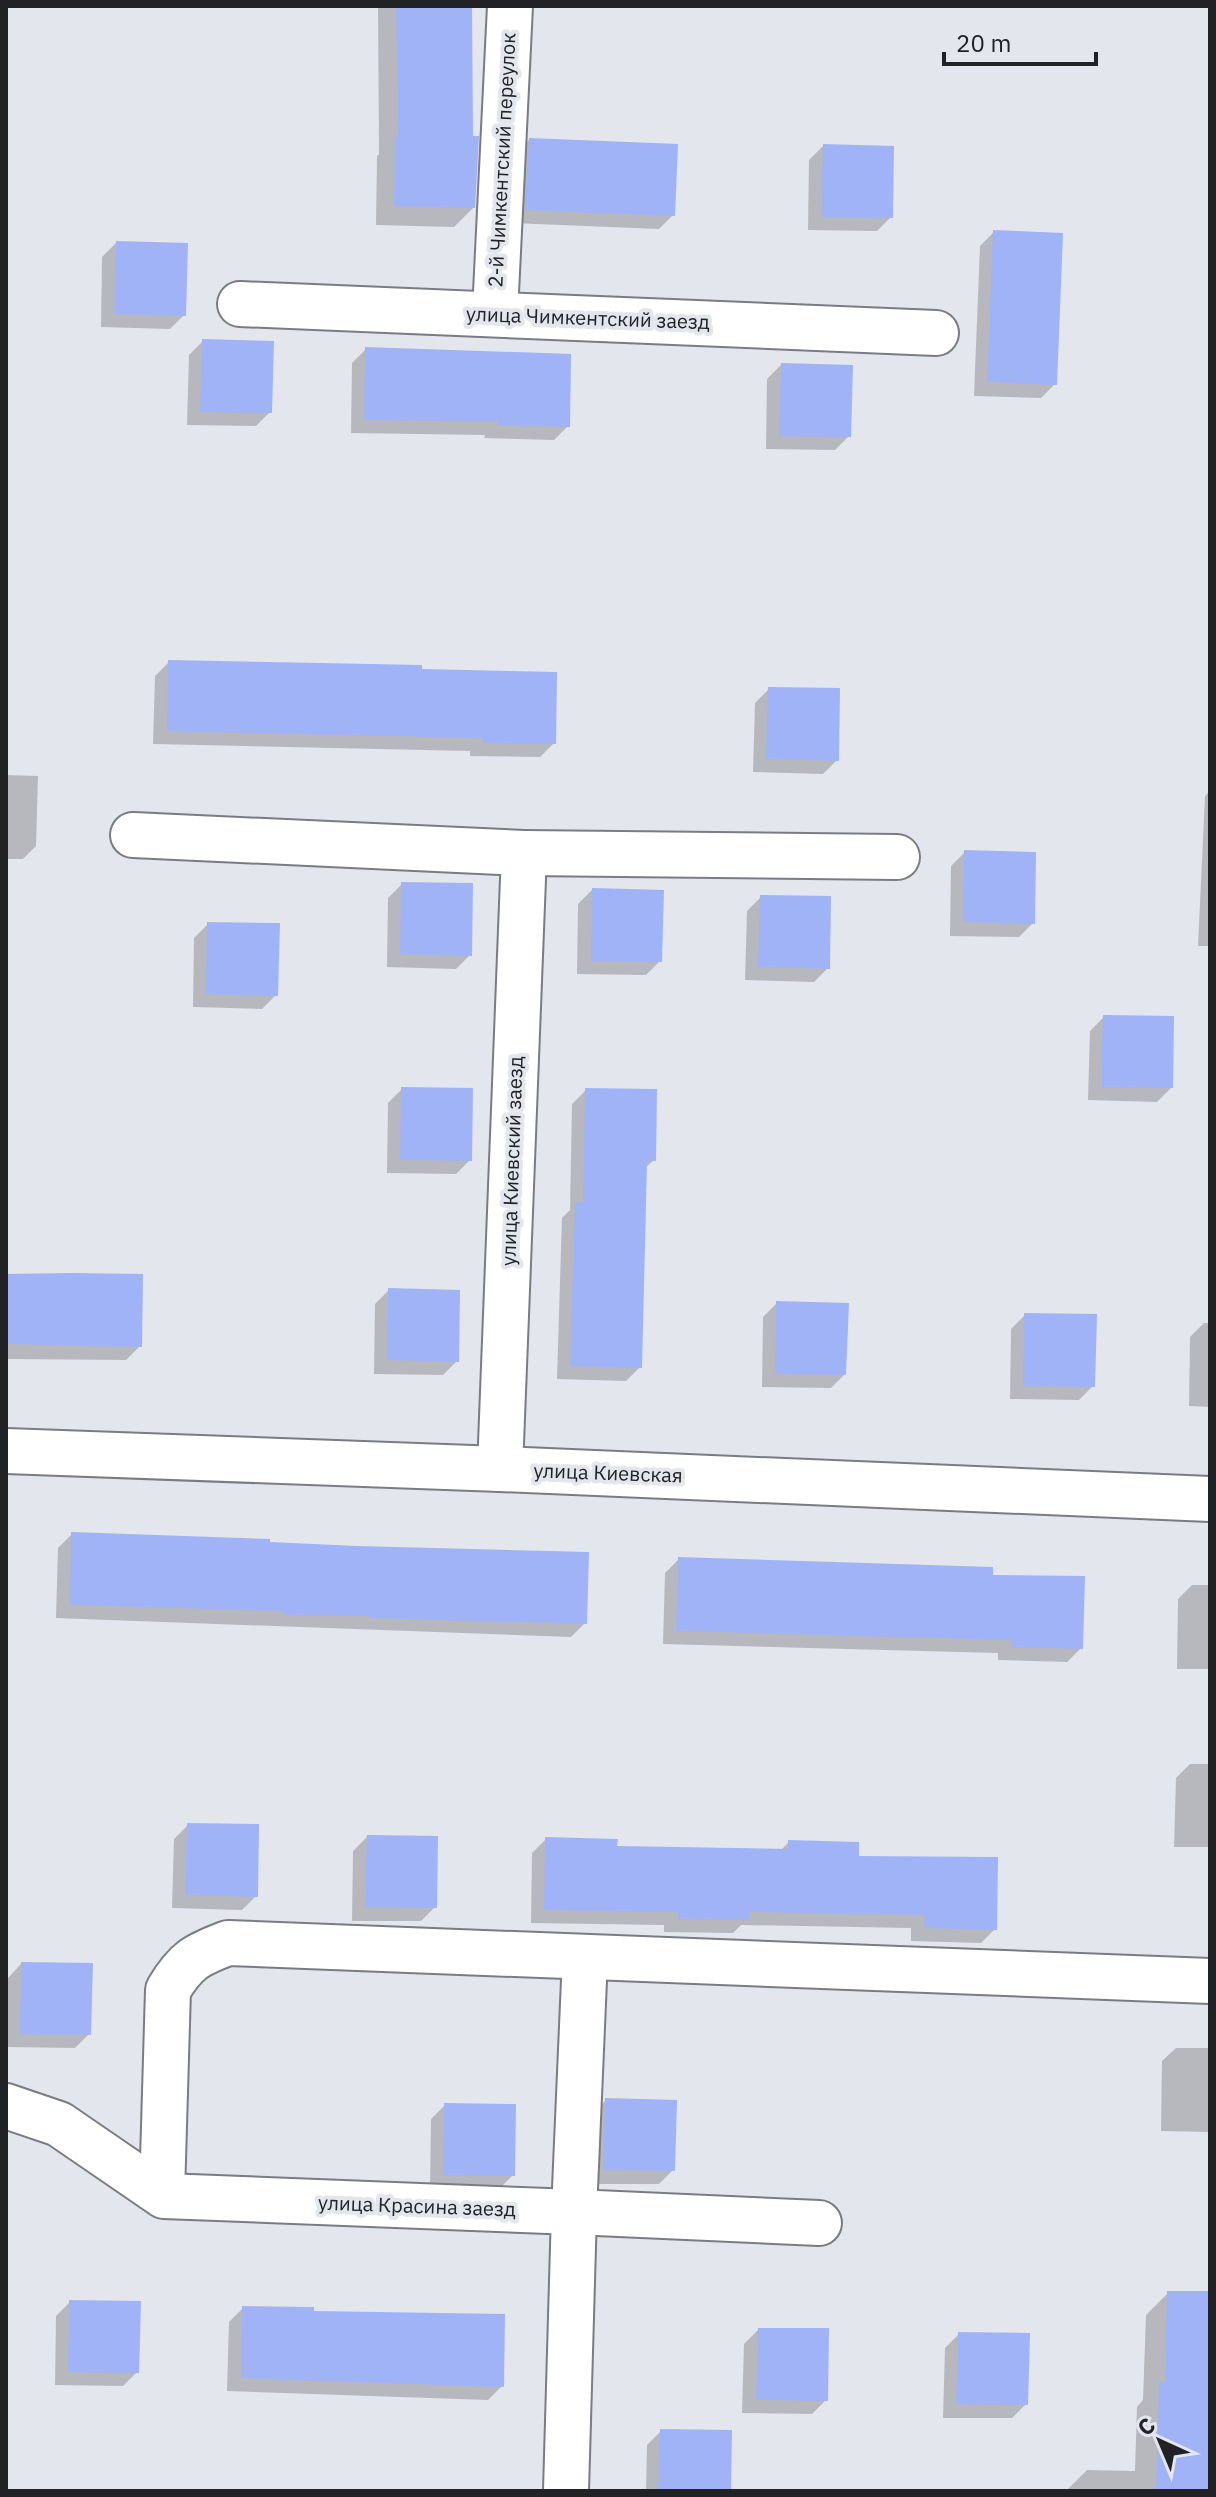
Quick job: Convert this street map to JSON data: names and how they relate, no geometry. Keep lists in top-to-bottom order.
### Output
{
  "streets": {
    "street": [
      "2-й Чимкентский переулок",
      "улица Чимкентский заезд",
      "улица Киевский заезд",
      "улица Киевская",
      "улица Красина заезд"
    ]
  },
  "crossings": [
    ["2-й Чимкентский переулок", "улица Чимкентский заезд"],
    ["улица Киевский заезд", "улица Киевская"]
  ],
  "scale_bar": "20 m",
  "north": "top left"
}
